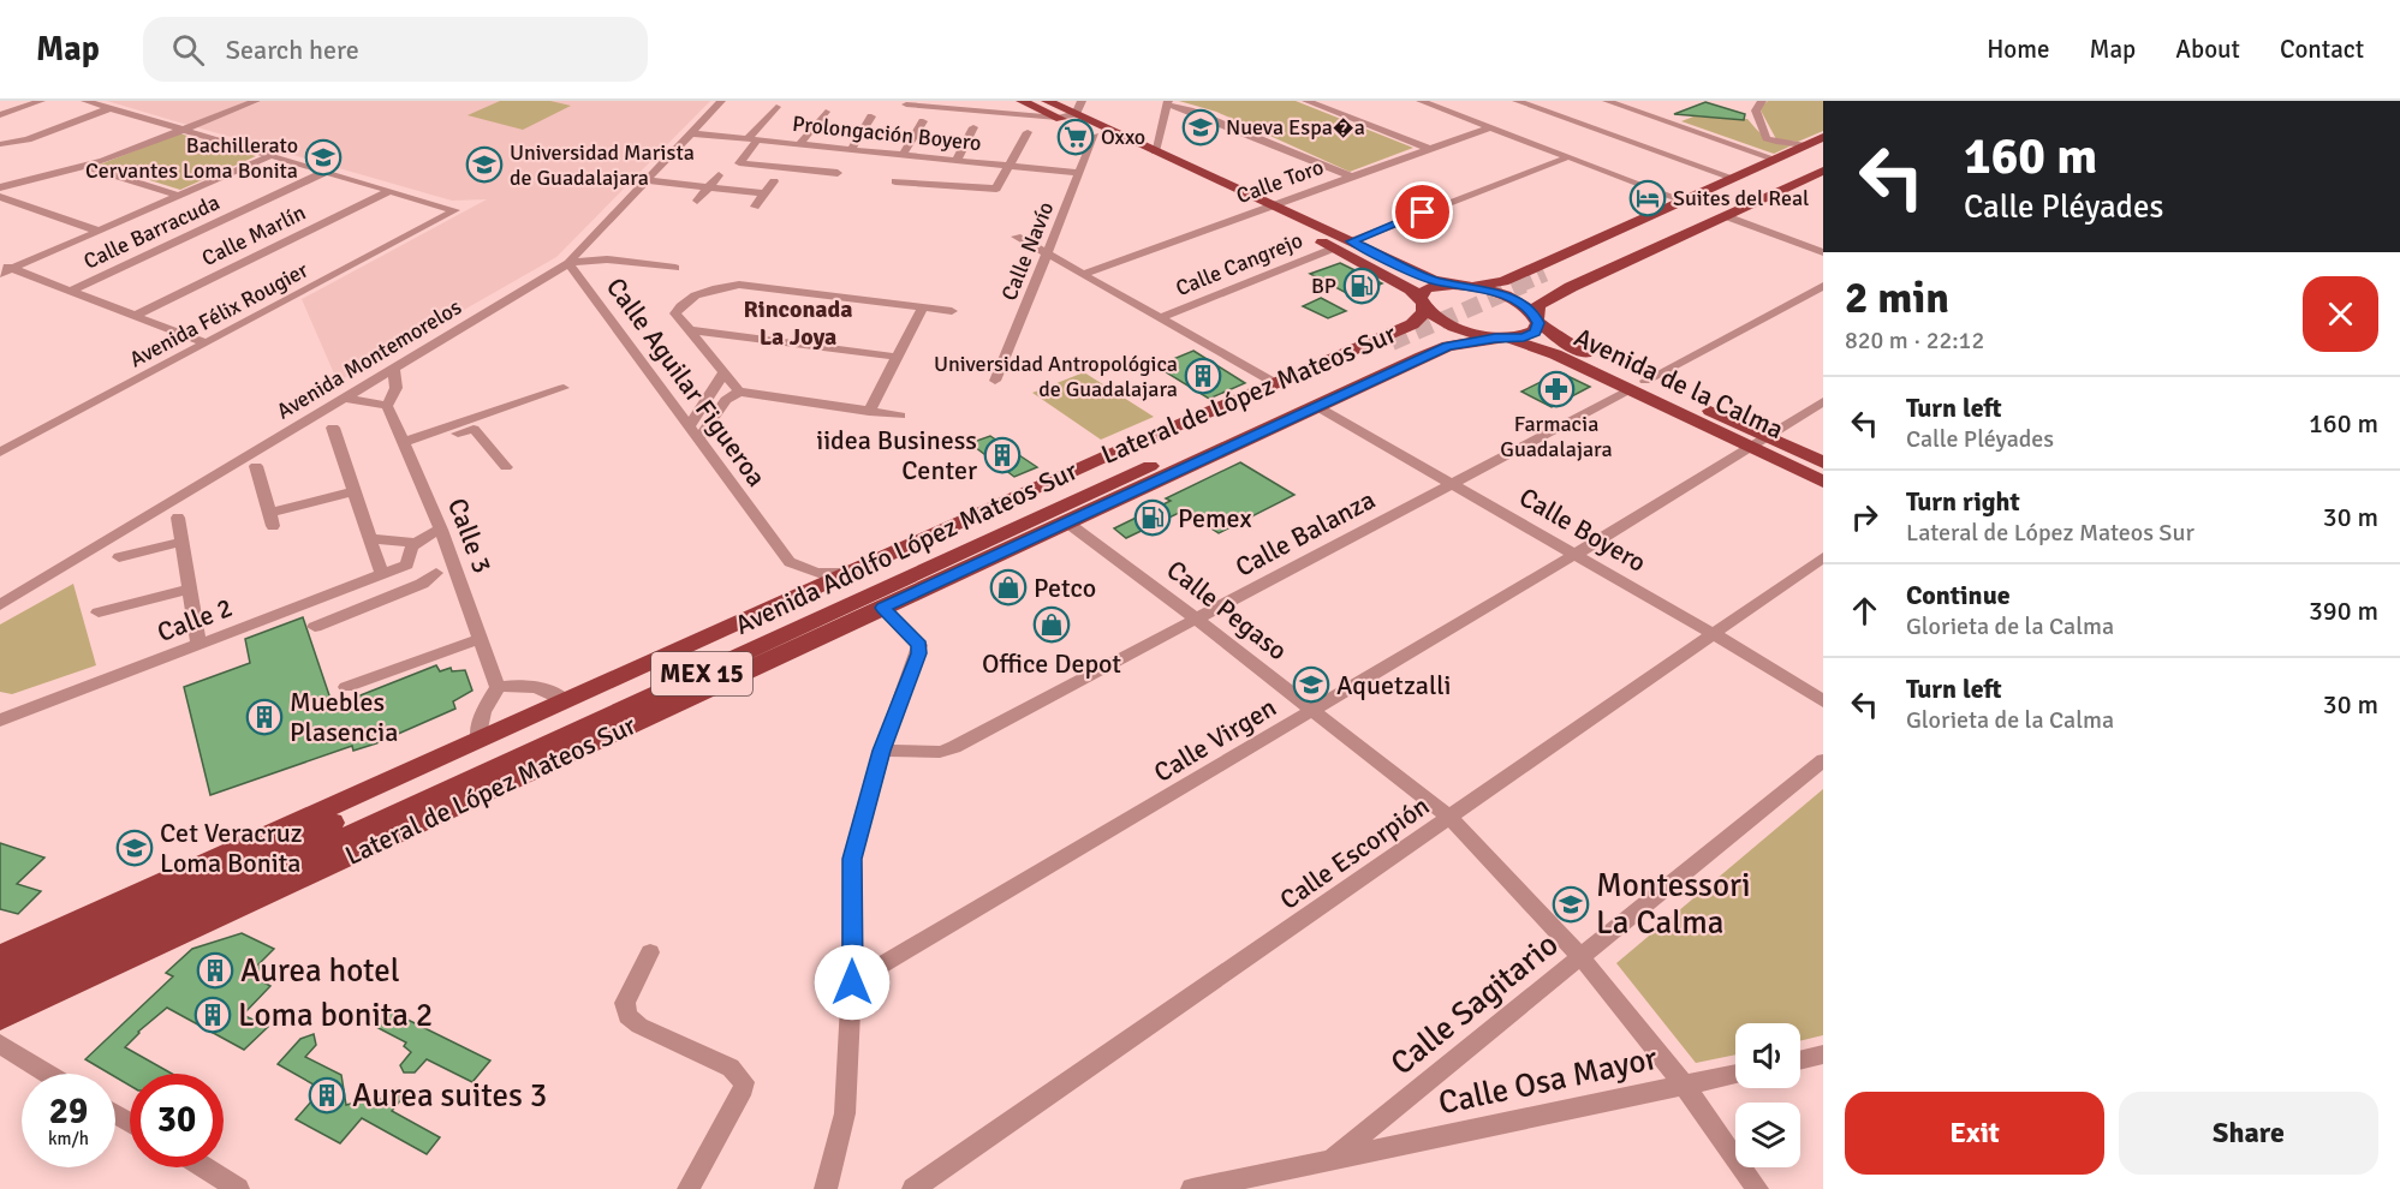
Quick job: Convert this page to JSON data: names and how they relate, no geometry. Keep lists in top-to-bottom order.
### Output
{
  "streets": {
    "main road": [
      "Avenida de la Calma",
      "Lateral de López Mateos Sur",
      "Avenida Adolfo López Mateos Sur",
      "MEX 15"
    ],
    "street": [
      "Prolongación Boyero",
      "Calle Toro",
      "Calle Barracuda",
      "Calle Marlín",
      "Calle Navío",
      "Calle Cangrejo",
      "Avenida Félix Rougier",
      "Avenida Montemorelos",
      "Calle Aguilar Figueroa",
      "Calle Boyero",
      "Calle Balanza",
      "Calle 3",
      "Calle Pegaso",
      "Calle 2",
      "Calle Virgen",
      "Calle Escorpión",
      "Calle Sagitario",
      "Calle Osa Mayor"
    ]
  },
  "crossings": [
    ["Prolongación Boyero", "Calle Navío"],
    ["Prolongación Boyero", "Avenida Montemorelos"],
    ["Calle Toro", "Avenida de la Calma"],
    ["Calle Marlín", "Avenida Félix Rougier"],
    ["Calle Navío", "Avenida de la Calma"],
    ["Calle Cangrejo", "Avenida de la Calma"],
    ["Avenida Montemorelos", "Calle Aguilar Figueroa"],
    ["Calle Aguilar Figueroa", "Lateral de López Mateos Sur"],
    ["Avenida de la Calma", "Lateral de López Mateos Sur"],
    ["Avenida de la Calma", "Calle Balanza"],
    ["Avenida de la Calma", "Calle Virgen"],
    ["Lateral de López Mateos Sur", "Calle Boyero"],
    ["Lateral de López Mateos Sur", "Avenida Adolfo López Mateos Sur"],
    ["Lateral de López Mateos Sur", "Calle Pegaso"],
    ["Calle Boyero", "Calle Balanza"],
    ["Calle Boyero", "Calle Virgen"],
    ["Calle Boyero", "Calle Escorpión"],
    ["Calle Balanza", "Calle Pegaso"],
    ["Calle Pegaso", "Calle Virgen"],
    ["Calle Pegaso", "Calle Escorpión"],
    ["Calle Pegaso", "Calle Sagitario"],
    ["Calle Pegaso", "Calle Osa Mayor"],
    ["Calle Sagitario", "Calle Osa Mayor"]
  ],
  "districts": ["Rinconada La Joya"],
  "places": {
    "school or university": [
      "Nueva Espa�a",
      "Bachillerato Cervantes Loma Bonita",
      "Universidad Marista de Guadalajara",
      "Aquetzalli",
      "Cet Veracruz Loma Bonita",
      "Montessori La Calma"
    ],
    "supermarket": ["Oxxo"],
    "hotel": ["Suites del Real"],
    "fuel station": ["BP", "Pemex"],
    "building": [
      "Universidad Antropológica de Guadalajara",
      "iidea Business Center",
      "Muebles Plasencia",
      "Aurea hotel",
      "Loma bonita 2",
      "Aurea suites 3"
    ],
    "pharmacy": ["Farmacia Guadalajara"],
    "shop": ["Petco", "Office Depot"]
  },
  "page": {
    "header": "Map",
    "search": "Search here",
    "nav": [
      "Home",
      "Map",
      "About",
      "Contact"
    ],
    "turn": ["160 m", "Calle Pléyades"],
    "heading": ["2 min", "820 m · 22:12"],
    "list": [
      {
        "name": "Turn left",
        "note": "Calle Pléyades",
        "value": "160 m"
      },
      {
        "name": "Turn right",
        "note": "Lateral de López Mateos Sur",
        "value": "30 m"
      },
      {
        "name": "Continue",
        "note": "Glorieta de la Calma",
        "value": "390 m"
      },
      {
        "name": "Turn left",
        "note": "Glorieta de la Calma",
        "value": "30 m"
      }
    ],
    "speed": "29 km/h",
    "limit": "30",
    "buttons": ["Exit", "Share"]
  }
}
